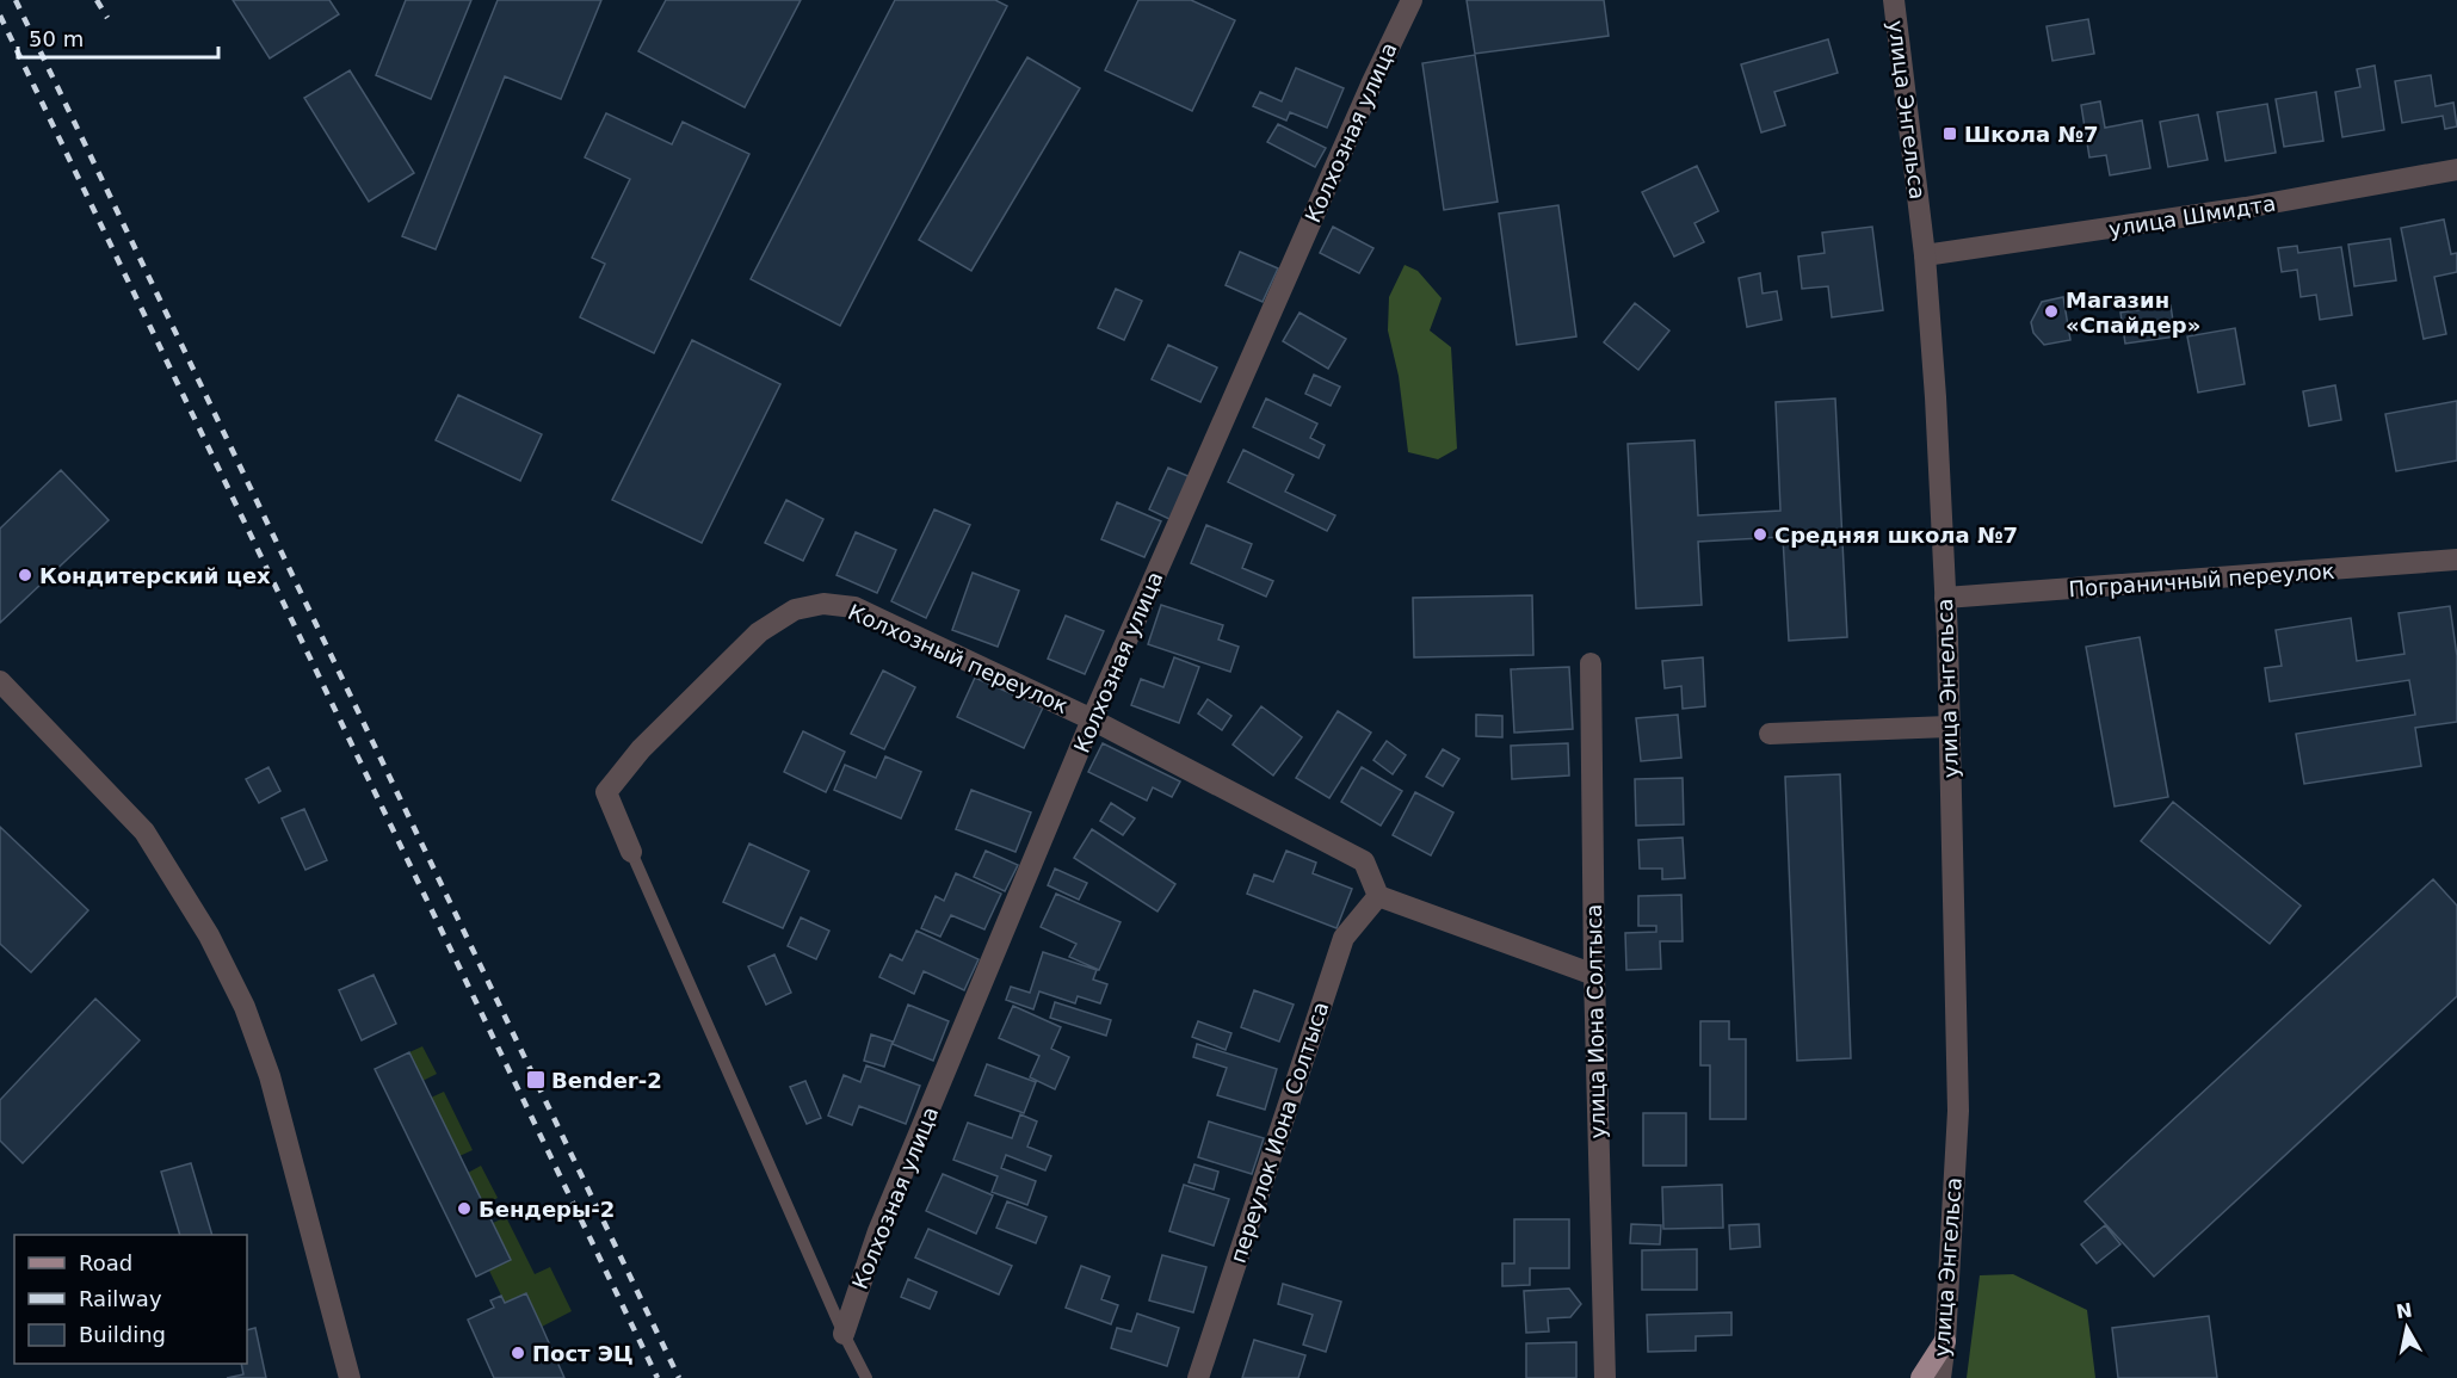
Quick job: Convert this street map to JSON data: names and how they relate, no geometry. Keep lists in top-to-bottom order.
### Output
{
  "streets": {
    "street": [
      "улица Энгельса",
      "Колхозная улица",
      "улица Шмидта",
      "Пограничный переулок",
      "Колхозный переулок",
      "улица Иона Солтыса",
      "переулок Иона Солтыса"
    ]
  },
  "crossings": [
    ["улица Энгельса", "улица Шмидта"],
    ["улица Энгельса", "Пограничный переулок"],
    ["Колхозная улица", "Колхозный переулок"],
    ["Колхозный переулок", "переулок Иона Солтыса"]
  ],
  "places": {
    "transit": ["Школа №7", "Bender-2"],
    "other": [
      "Магазин «Спайдер»",
      "Средняя школа №7",
      "Кондитерский цех",
      "Бендеры-2",
      "Пост ЭЦ"
    ]
  },
  "legend": ["Road", "Railway", "Building"],
  "scale_bar": "50 m",
  "north": "top"
}
